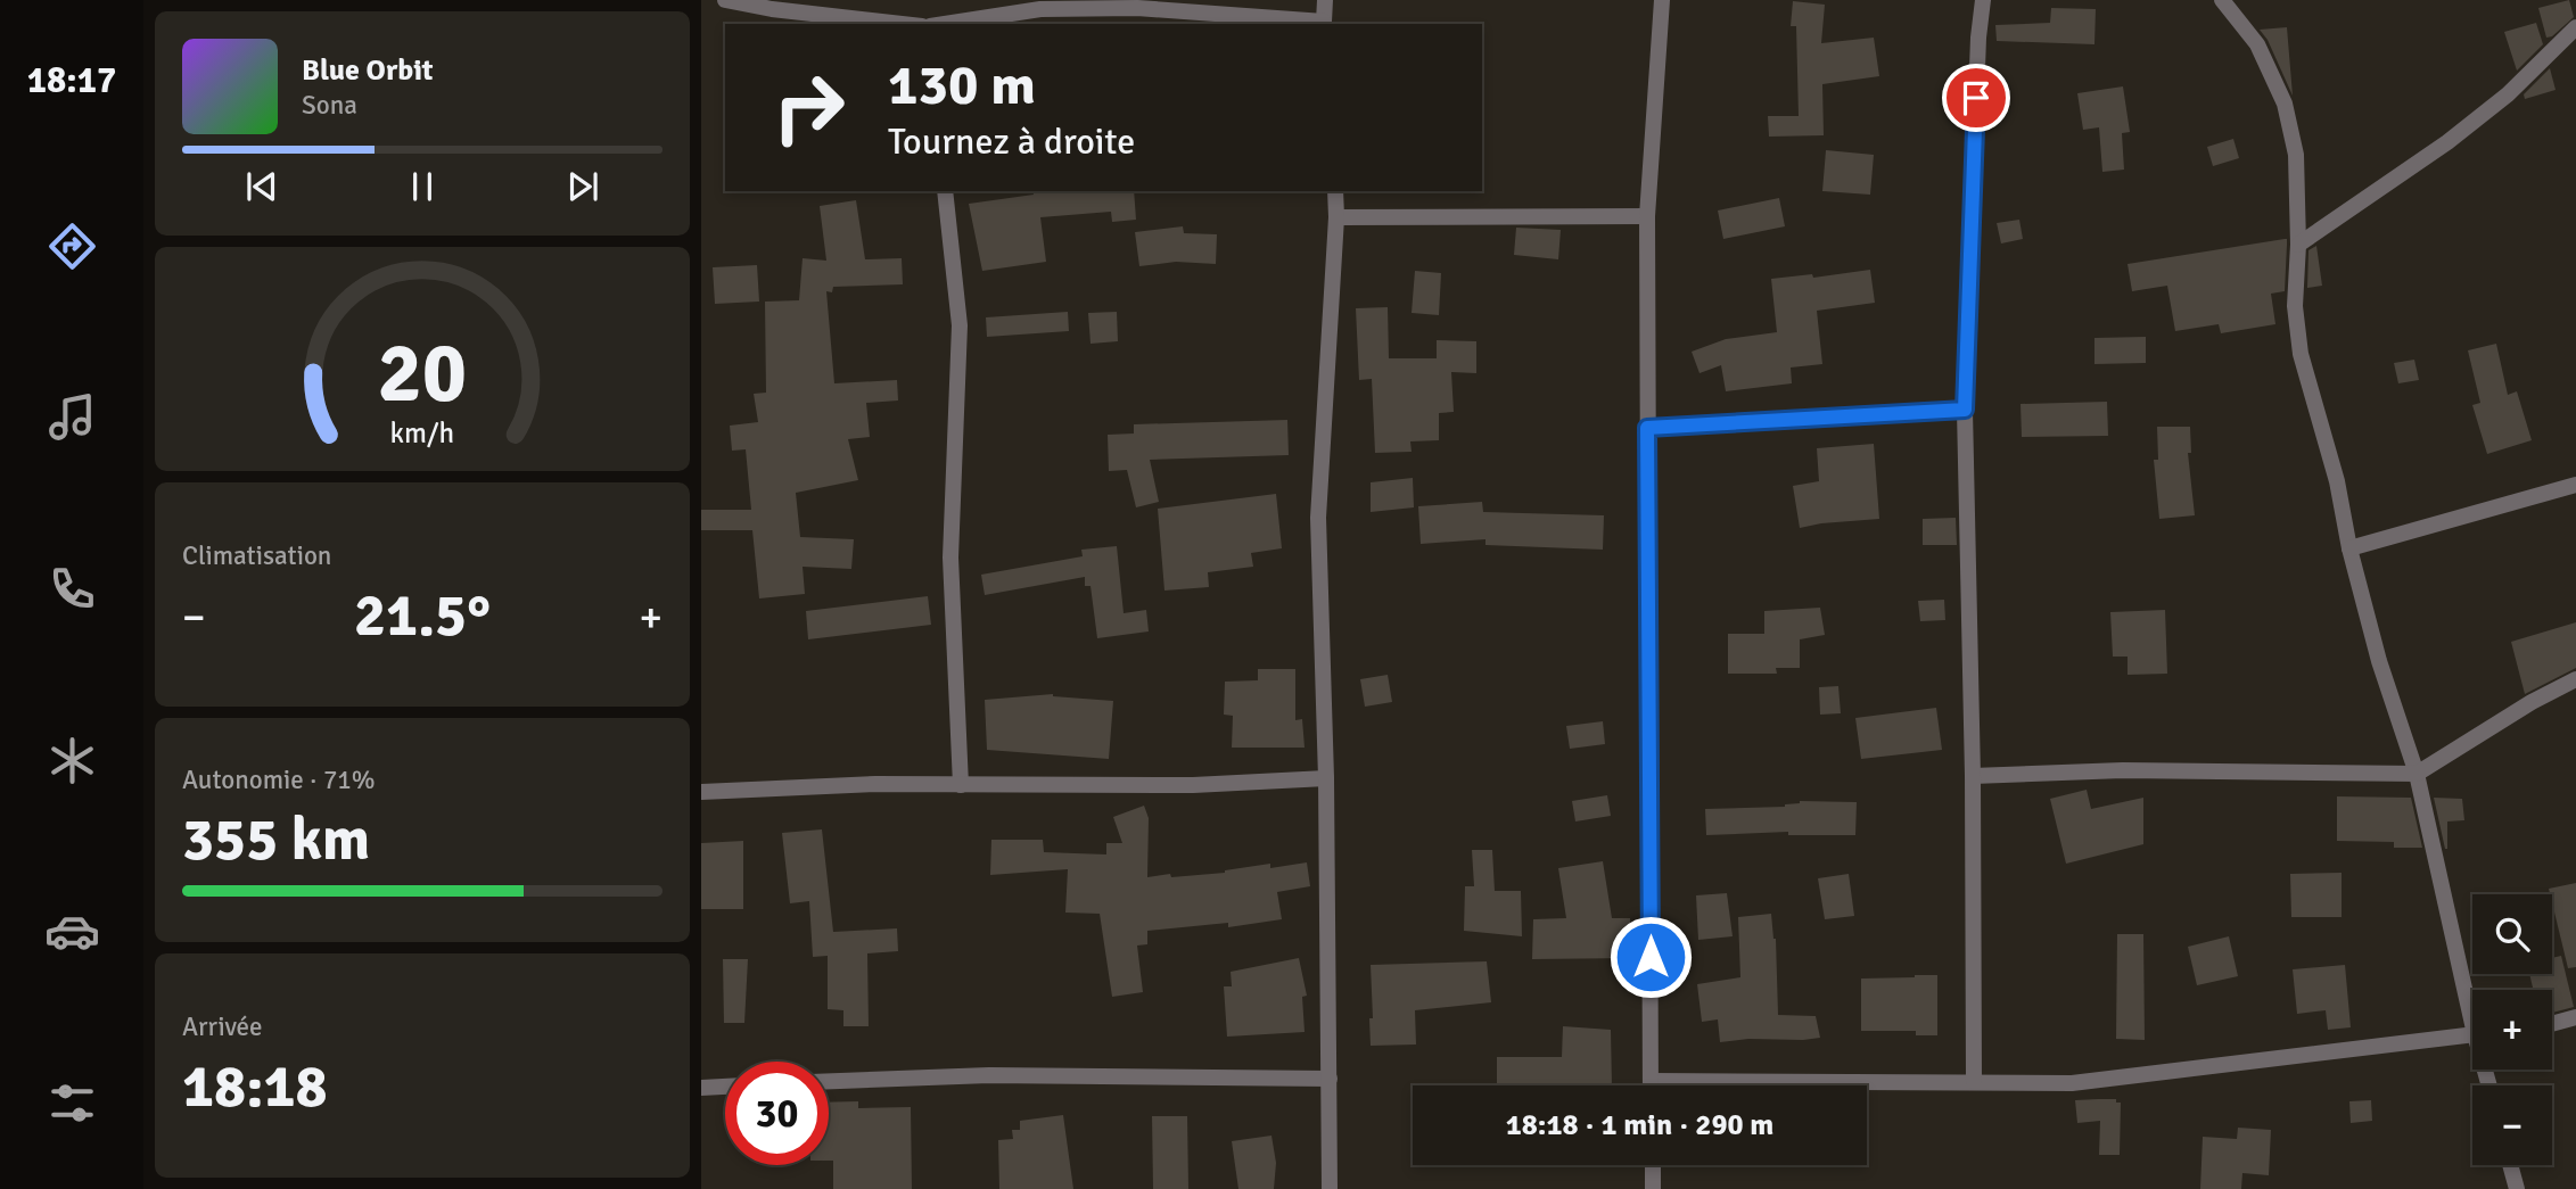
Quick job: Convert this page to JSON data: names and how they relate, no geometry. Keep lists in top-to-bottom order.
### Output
{
  "page": {
    "tabs": "18:17",
    "turn": ["130 m", "Tournez à droite"],
    "song": ["Blue Orbit", "Sona"],
    "tile": [
      "Climatisation",
      ["Autonomie · 71%", "355 km"],
      ["Arrivée", "18:18"]
    ],
    "heat": ["−", "21.5°", "+"],
    "map_buttons": ["+", "−"],
    "limit": "30",
    "trip": "18:18 · 1 min · 290 m",
    "gauge": ["20", "km/h"]
  }
}
